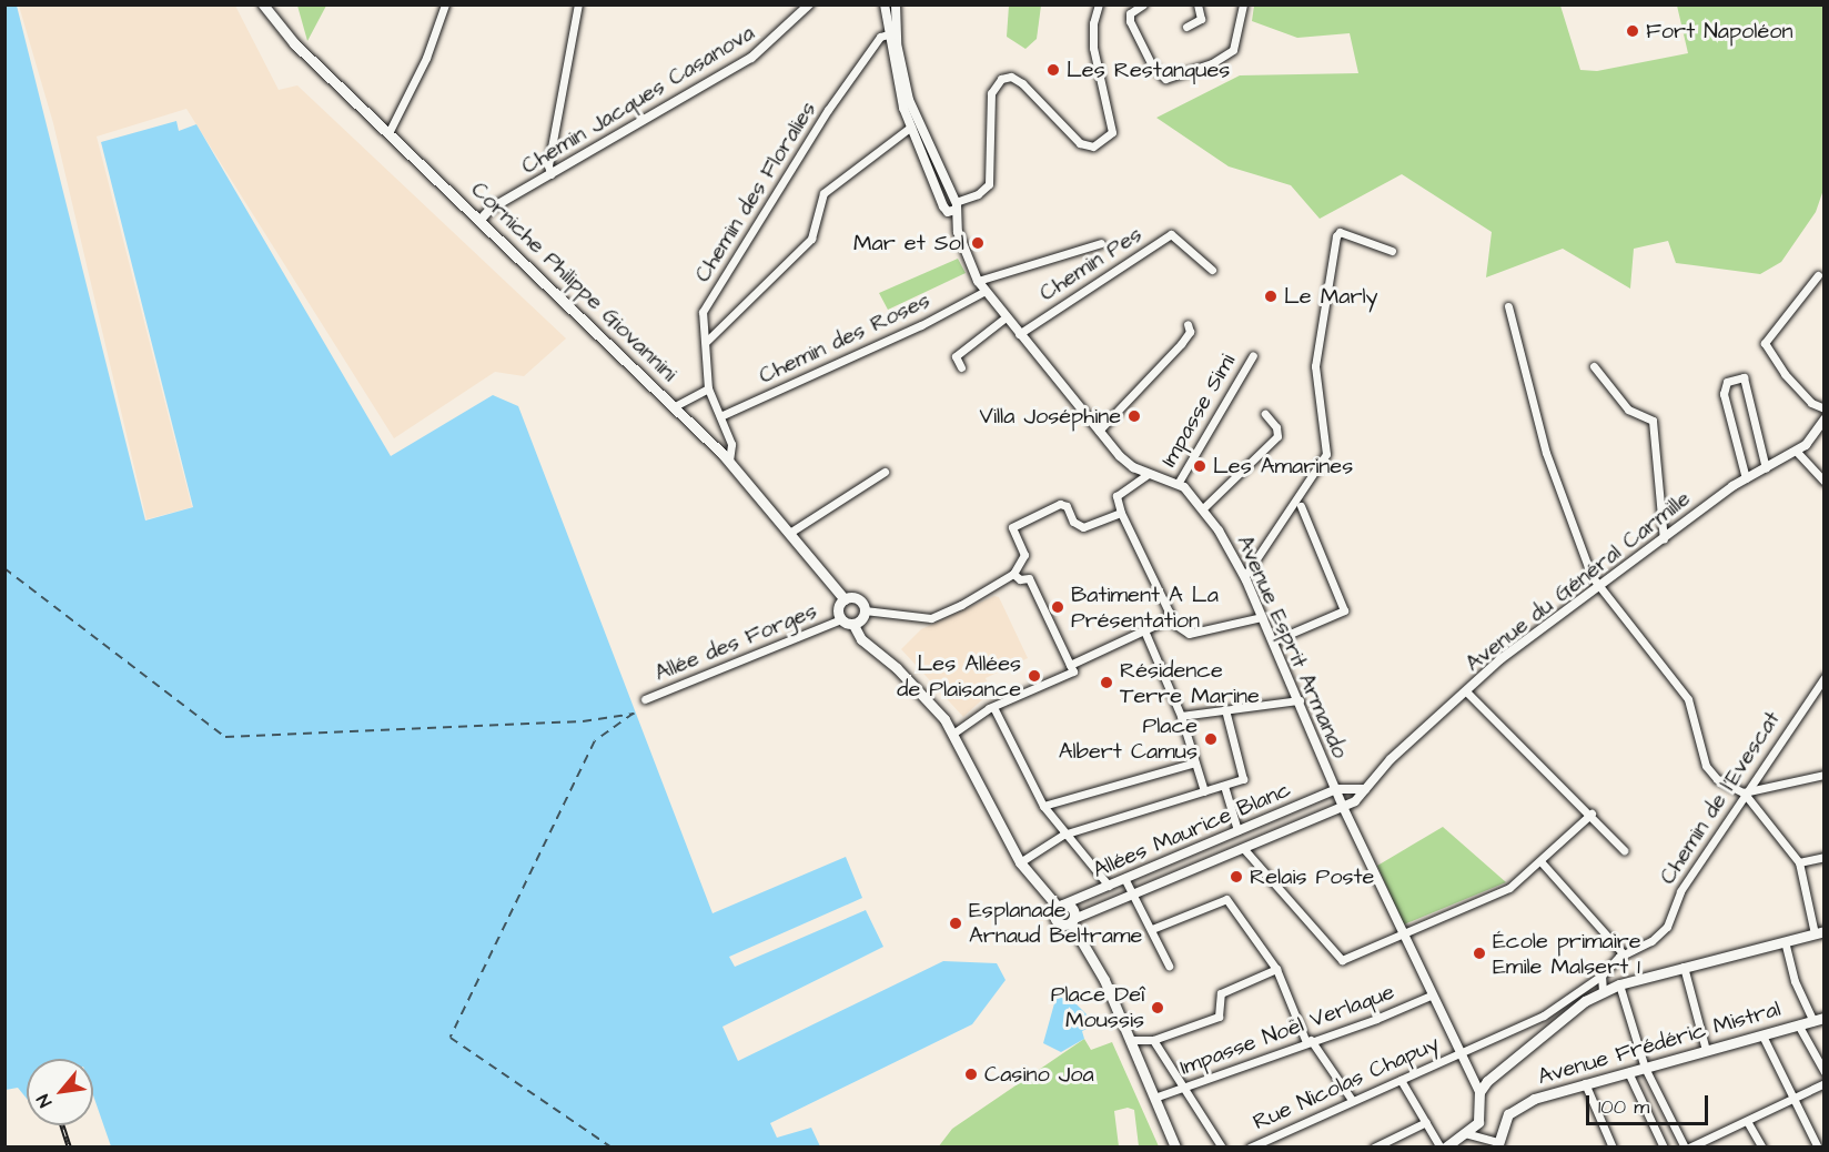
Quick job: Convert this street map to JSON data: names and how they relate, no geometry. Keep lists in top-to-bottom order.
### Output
{
  "streets": {
    "main road": ["Corniche Philippe Giovannini", "Avenue Frédéric Mistral"],
    "street": [
      "Chemin Jacques Casanova",
      "Chemin des Floralies",
      "Chemin Pes",
      "Chemin des Roses",
      "Impasse Simi",
      "Avenue du Général Carmille",
      "Allée des Forges",
      "Avenue Esprit Armando",
      "Chemin de l'Evescat",
      "Allées Maurice Blanc",
      "Impasse Noël Verlaque",
      "Rue Nicolas Chapuy"
    ]
  },
  "crossings": [
    ["Chemin Jacques Casanova", "Corniche Philippe Giovannini"],
    ["Chemin Pes", "Avenue Esprit Armando"],
    ["Corniche Philippe Giovannini", "Allée des Forges"],
    ["Chemin des Roses", "Avenue Esprit Armando"],
    ["Impasse Simi", "Avenue Esprit Armando"],
    ["Avenue du Général Carmille", "Avenue Esprit Armando"],
    ["Avenue du Général Carmille", "Allées Maurice Blanc"],
    ["Avenue Esprit Armando", "Allées Maurice Blanc"],
    ["Avenue Esprit Armando", "Impasse Noël Verlaque"],
    ["Avenue Esprit Armando", "Rue Nicolas Chapuy"],
    ["Chemin de l'Evescat", "Rue Nicolas Chapuy"]
  ],
  "places": [
    "Fort Napoléon",
    "Les Restanques",
    "Mar et Sol",
    "Le Marly",
    "Villa Joséphine",
    "Les Amarines",
    "Batiment A La Présentation",
    "Les Allées de Plaisance",
    "Résidence Terre Marine",
    "Place Albert Camus",
    "Relais Poste",
    "Esplanade Arnaud Beltrame",
    "École primaire Emile Malsert 1",
    "Place Deî Moussis",
    "Casino Joa"
  ],
  "scale_bar": "100 m",
  "north": "bottom left"
}
